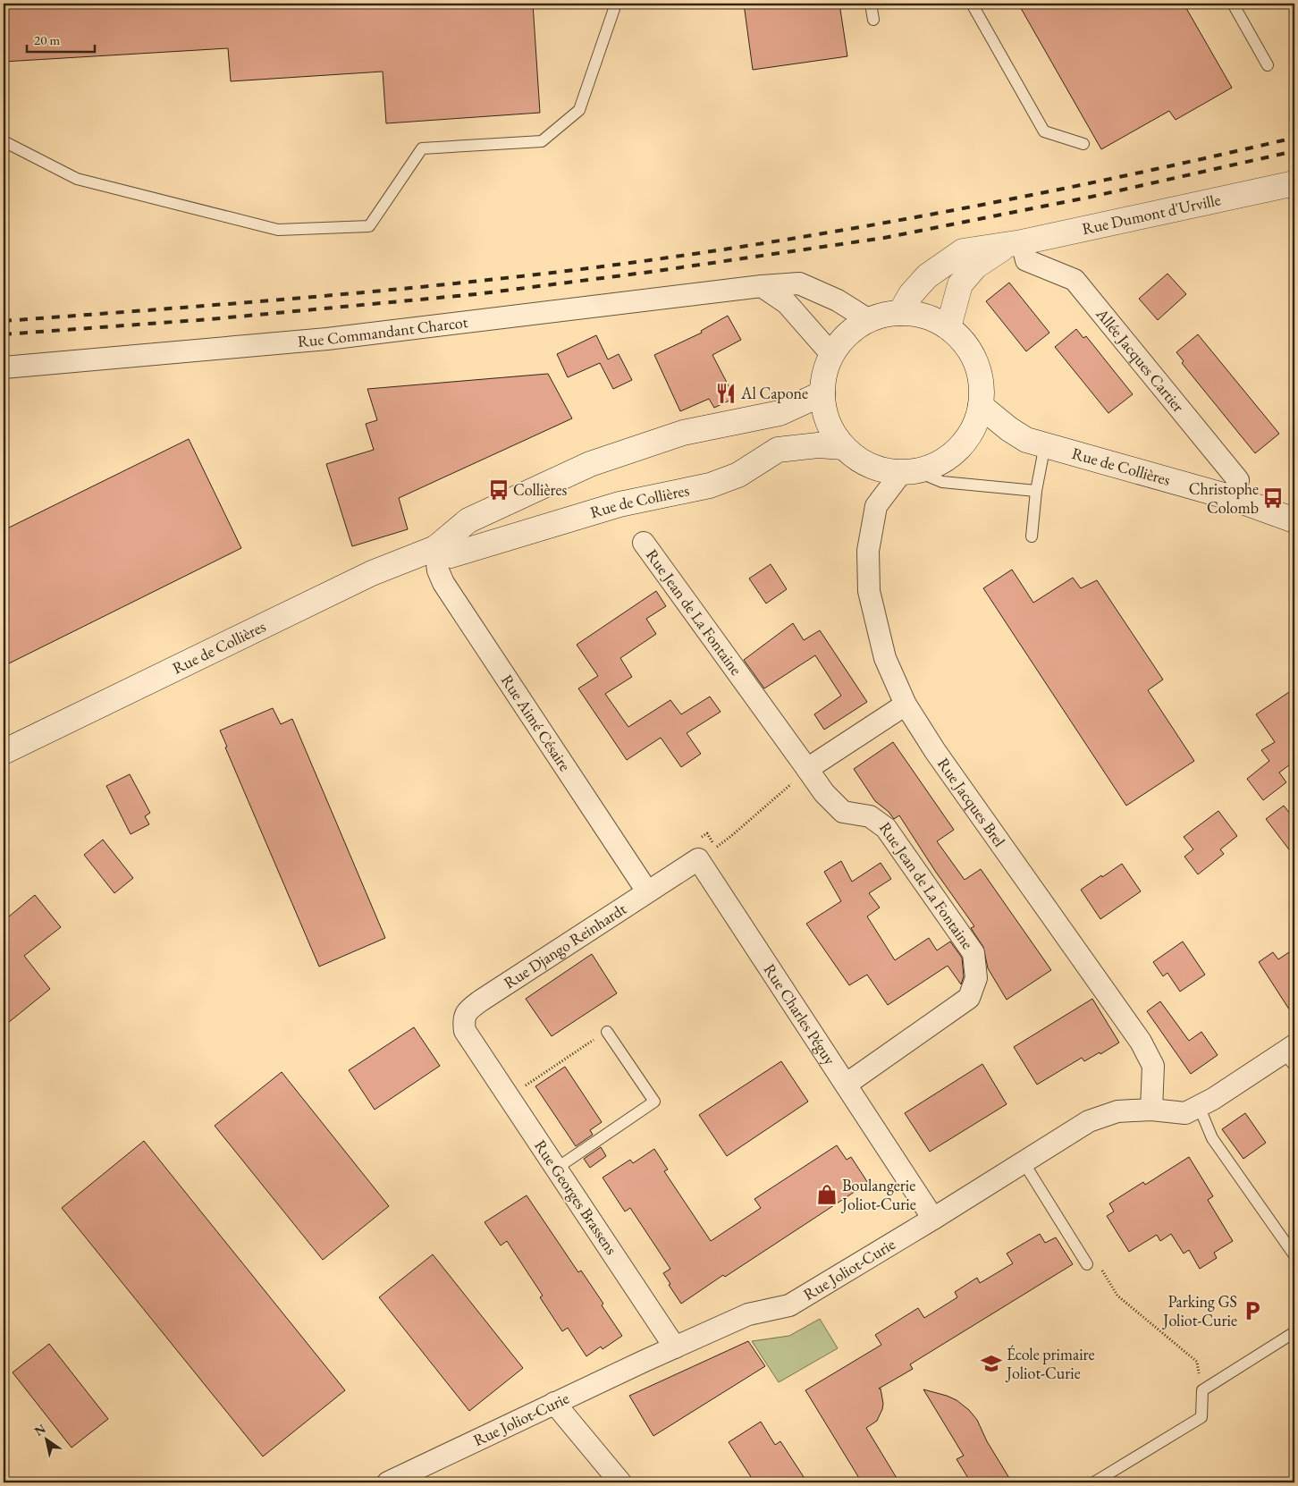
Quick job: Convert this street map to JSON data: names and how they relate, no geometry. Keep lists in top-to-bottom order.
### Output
{
  "streets": {
    "main road": ["Rue Dumont d'Urville", "Rue de Collières"],
    "street": [
      "Rue Commandant Charcot",
      "Allée Jacques Cartier",
      "Rue Jean de La Fontaine",
      "Rue Aimé Césaire",
      "Rue Jacques Brel",
      "Rue Django Reinhardt",
      "Rue Charles Péguy",
      "Rue Georges Brassens",
      "Rue Joliot-Curie"
    ]
  },
  "crossings": [
    ["Rue Dumont d'Urville", "Rue Commandant Charcot"],
    ["Rue Dumont d'Urville", "Allée Jacques Cartier"],
    ["Rue Dumont d'Urville", "Rue de Collières"],
    ["Rue Dumont d'Urville", "Rue Jacques Brel"],
    ["Rue Commandant Charcot", "Rue de Collières"],
    ["Rue Commandant Charcot", "Rue Jacques Brel"],
    ["Allée Jacques Cartier", "Rue de Collières"],
    ["Rue de Collières", "Rue Aimé Césaire"],
    ["Rue de Collières", "Rue Jacques Brel"],
    ["Rue Jean de La Fontaine", "Rue Charles Péguy"],
    ["Rue Aimé Césaire", "Rue Django Reinhardt"],
    ["Rue Jacques Brel", "Rue Joliot-Curie"],
    ["Rue Django Reinhardt", "Rue Charles Péguy"],
    ["Rue Django Reinhardt", "Rue Georges Brassens"],
    ["Rue Charles Péguy", "Rue Joliot-Curie"],
    ["Rue Georges Brassens", "Rue Joliot-Curie"]
  ],
  "places": {
    "restaurant": ["Al Capone"],
    "bus stop": ["Collières", "Christophe Colomb"],
    "shop": ["Boulangerie Joliot-Curie"],
    "parking": ["Parking GS Joliot-Curie"],
    "school or university": ["École primaire Joliot-Curie"]
  },
  "scale_bar": "20 m",
  "north": "top left"
}
